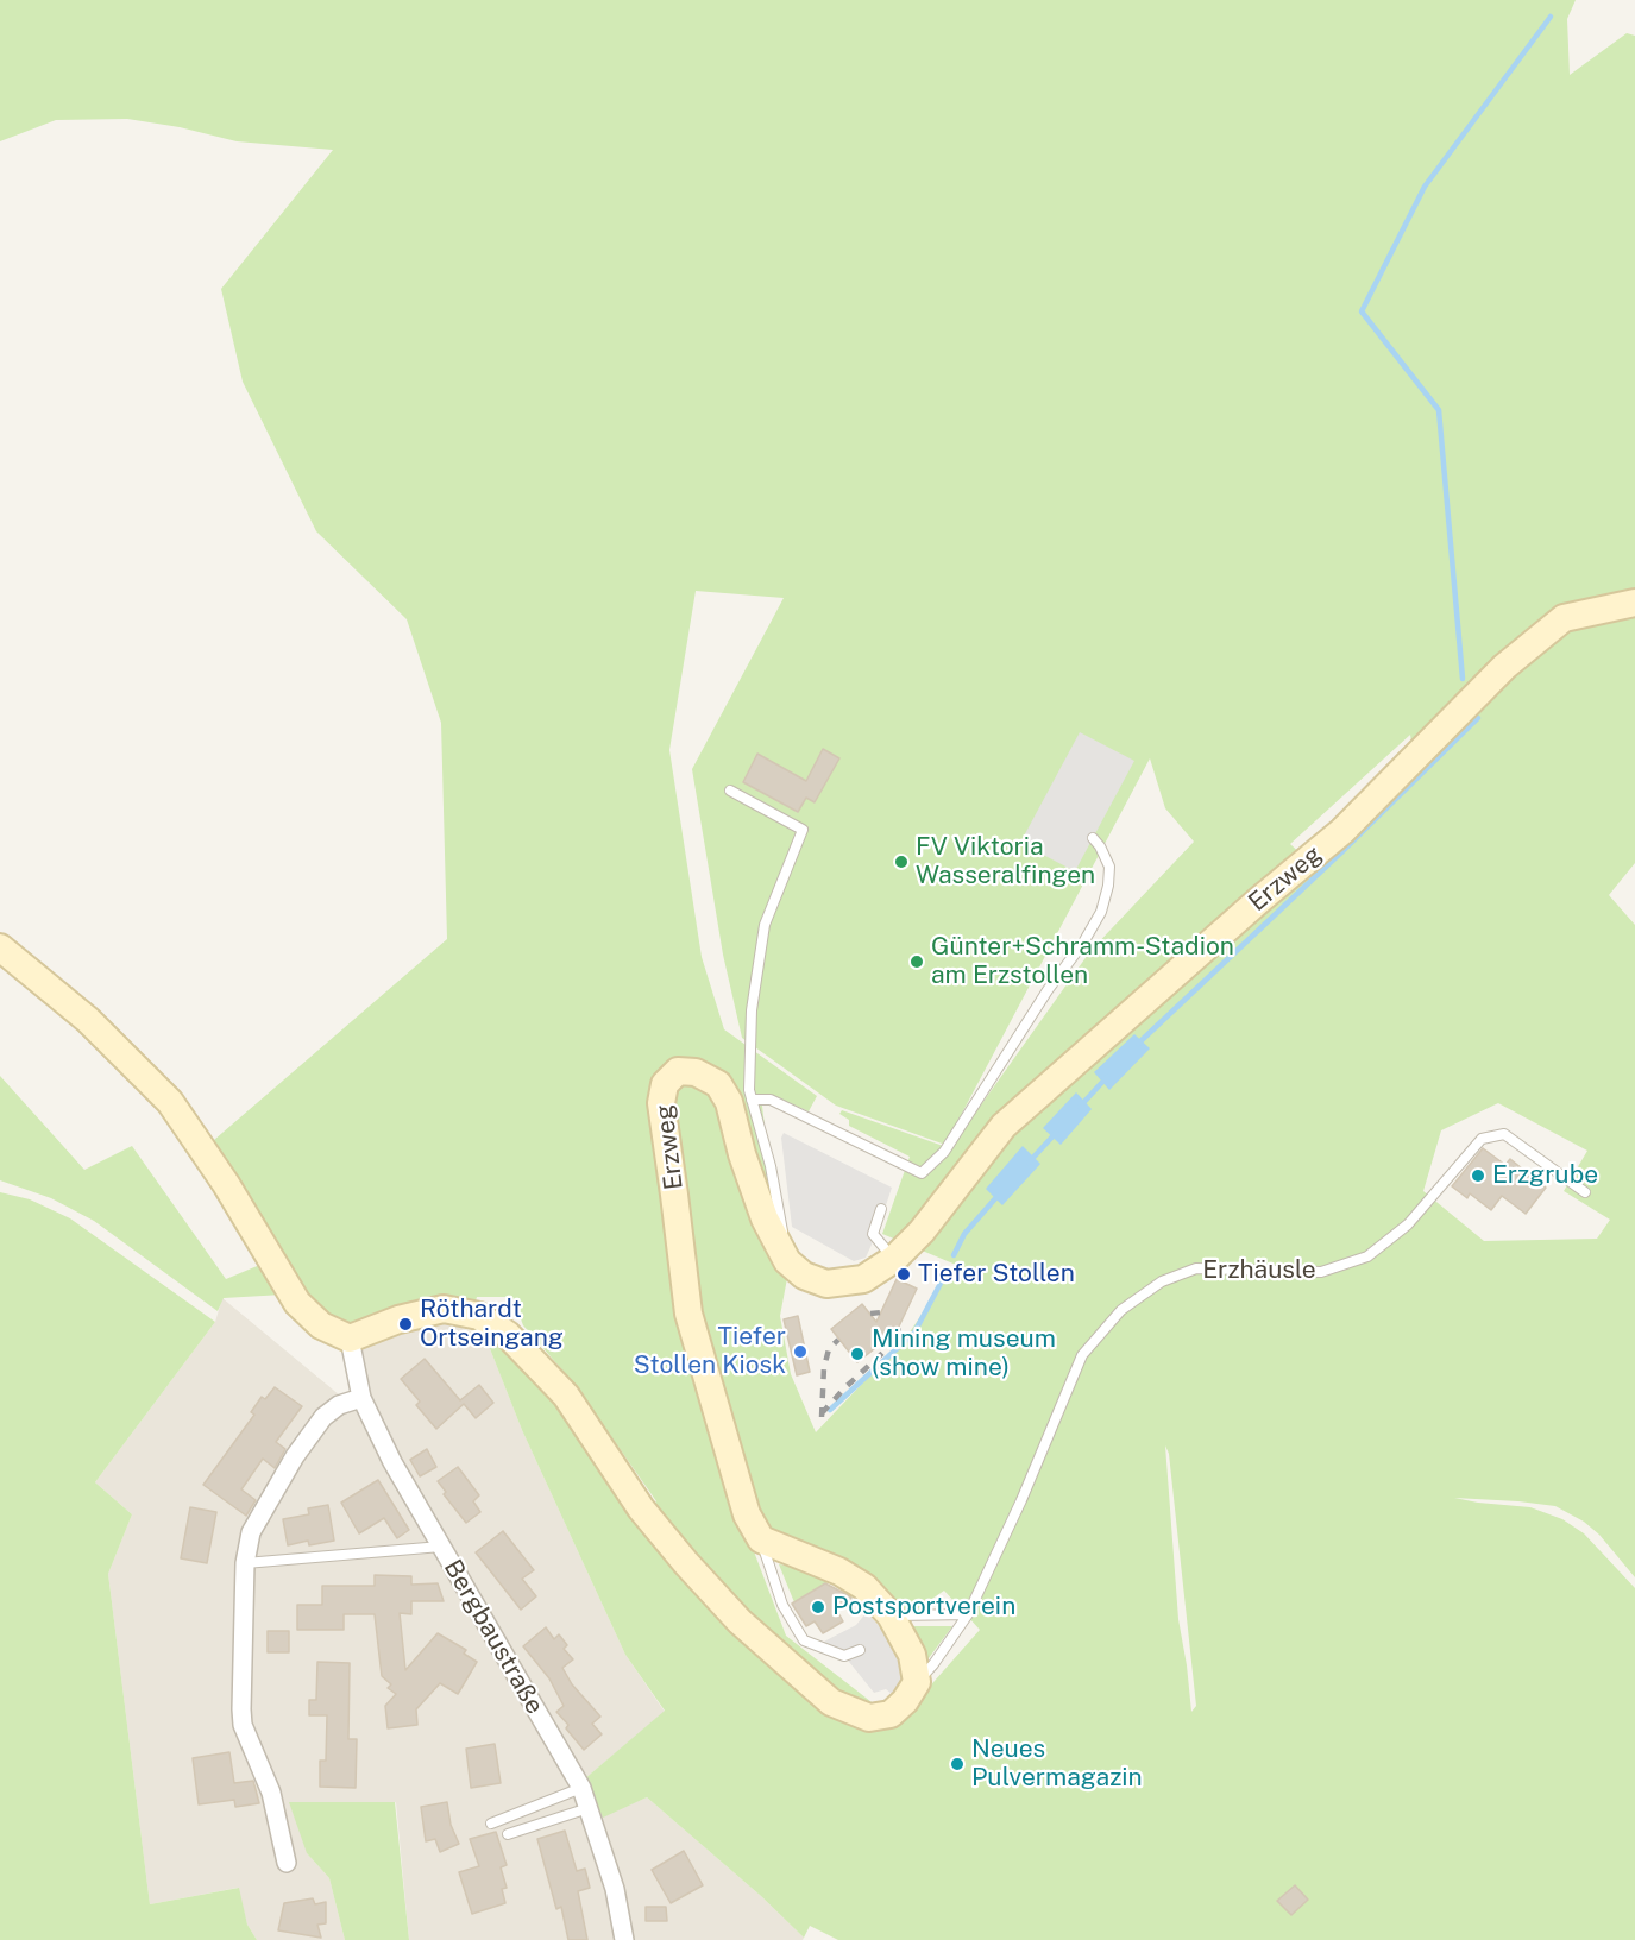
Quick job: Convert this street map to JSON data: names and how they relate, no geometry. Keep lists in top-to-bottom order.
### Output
{
  "streets": {
    "street": ["Erzweg", "Bergbaustraße"],
    "lane": ["Erzhäusle"]
  },
  "places": [
    "FV Viktoria Wasseralfingen",
    "Günter+Schramm-Stadion am Erzstollen",
    "Erzgrube",
    "Tiefer Stollen",
    "Röthardt Ortseingang",
    "Tiefer Stollen Kiosk",
    "Mining museum (show mine)",
    "Postsportverein",
    "Neues Pulvermagazin"
  ]
}
